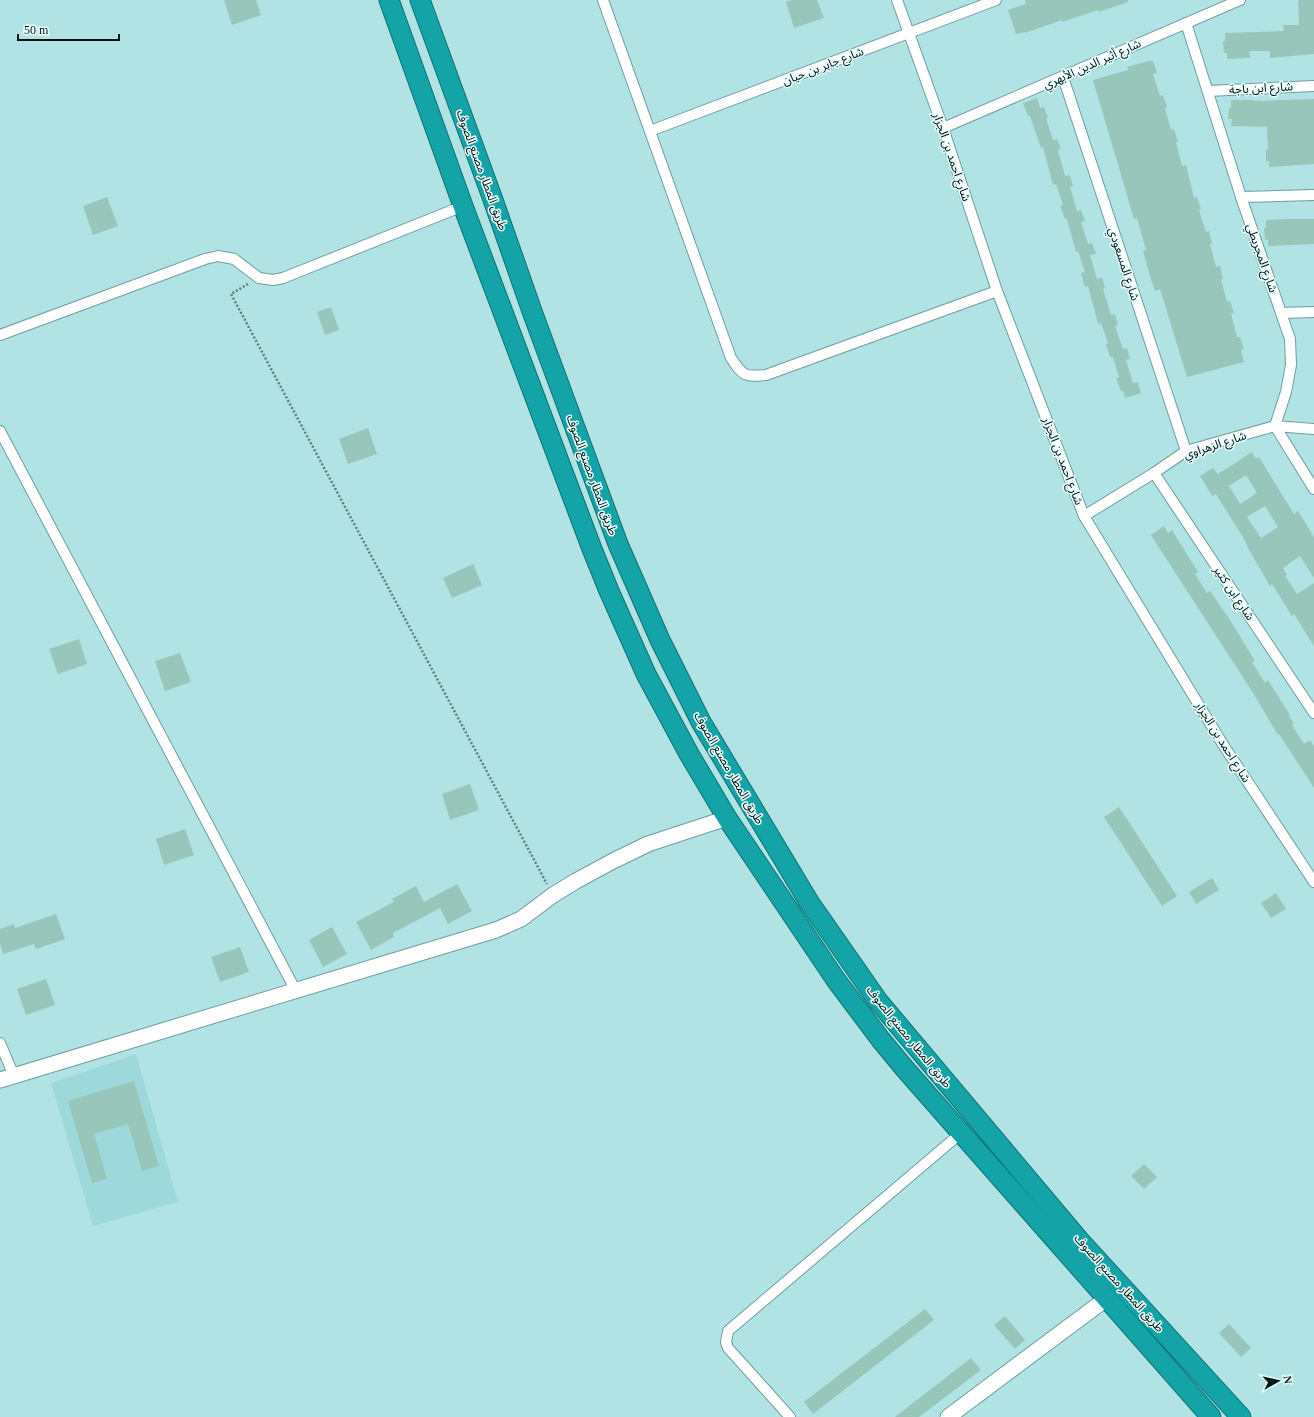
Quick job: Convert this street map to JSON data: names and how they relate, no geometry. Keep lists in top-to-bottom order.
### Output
{
  "streets": {
    "highway": ["طريق المطار مصنع الصوف"],
    "street": [
      "شارع أثير الدين الأبهري",
      "شارع جابر بن حيان",
      "شارع ابن باجة",
      "شارع احمد بن الجزار",
      "شارع المجريطي",
      "شارع المسعودي",
      "شارع الزهراوي",
      "شارع ابن كثير"
    ]
  },
  "crossings": [
    ["شارع أثير الدين الأبهري", "شارع احمد بن الجزار"],
    ["شارع أثير الدين الأبهري", "شارع المجريطي"],
    ["شارع أثير الدين الأبهري", "شارع المسعودي"],
    ["شارع جابر بن حيان", "شارع احمد بن الجزار"],
    ["شارع ابن باجة", "شارع المجريطي"],
    ["شارع احمد بن الجزار", "شارع الزهراوي"],
    ["شارع المجريطي", "شارع الزهراوي"],
    ["شارع المسعودي", "شارع الزهراوي"],
    ["شارع الزهراوي", "شارع ابن كثير"]
  ],
  "scale_bar": "50 m",
  "north": "right"
}
